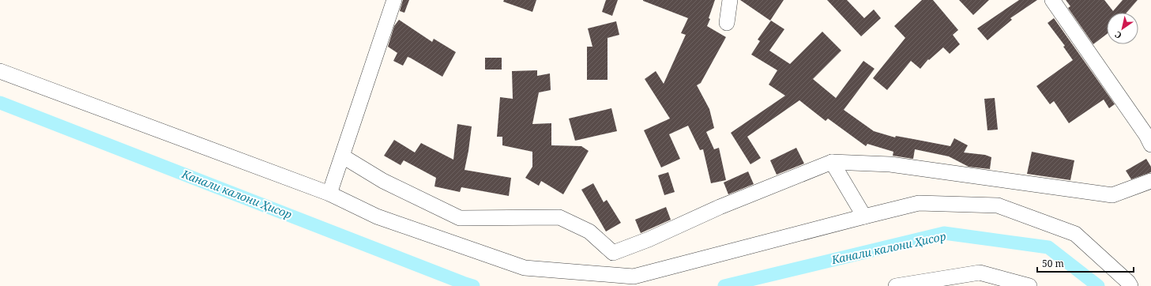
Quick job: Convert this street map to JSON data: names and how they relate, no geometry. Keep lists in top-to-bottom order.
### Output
{
  "water": ["Канали калони Ҳисор"],
  "scale_bar": "50 m",
  "north": "bottom left"
}
